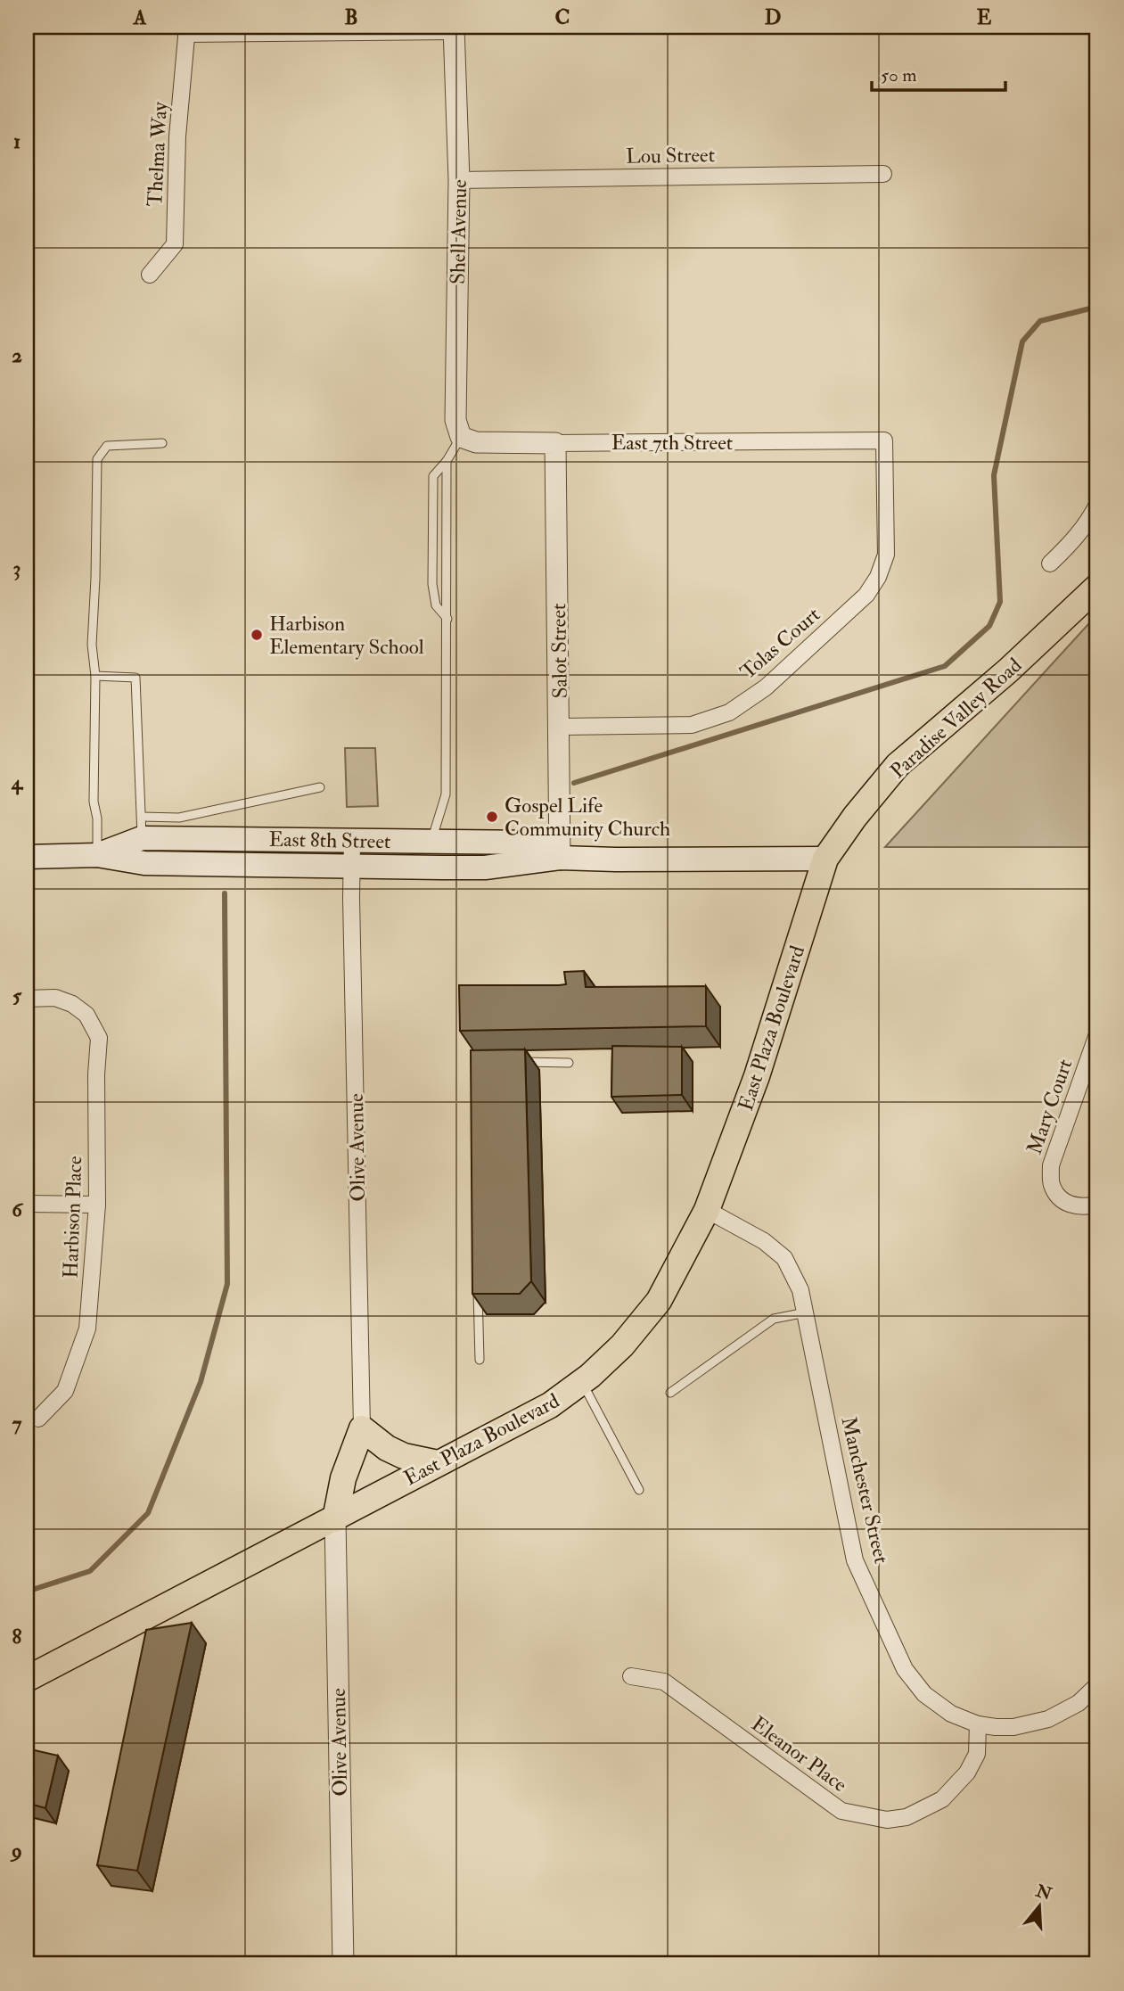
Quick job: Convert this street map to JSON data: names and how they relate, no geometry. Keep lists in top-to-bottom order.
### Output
{
  "streets": {
    "main road": ["Paradise Valley Road", "East 8th Street", "East Plaza Boulevard"],
    "street": [
      "Thelma Way",
      "Lou Street",
      "Shell Avenue",
      "East 7th Street",
      "Tolas Court",
      "Salot Street",
      "Mary Court",
      "Olive Avenue",
      "Harbison Place",
      "Manchester Street",
      "Eleanor Place"
    ]
  },
  "crossings": [
    ["Lou Street", "Shell Avenue"],
    ["Shell Avenue", "East 7th Street"],
    ["East 7th Street", "Tolas Court"],
    ["East 7th Street", "Salot Street"],
    ["Tolas Court", "Salot Street"],
    ["Salot Street", "East 8th Street"],
    ["Paradise Valley Road", "East 8th Street"],
    ["Paradise Valley Road", "East Plaza Boulevard"],
    ["East 8th Street", "East Plaza Boulevard"],
    ["East 8th Street", "Olive Avenue"],
    ["East Plaza Boulevard", "Olive Avenue"],
    ["East Plaza Boulevard", "Manchester Street"],
    ["Manchester Street", "Eleanor Place"]
  ],
  "places": ["Harbison Elementary School", "Gospel Life Community Church"],
  "scale_bar": "50 m",
  "north": "top",
  "grid": {
    "columns": [
      "A",
      "B",
      "C",
      "D",
      "E"
    ],
    "rows": [
      "1",
      "2",
      "3",
      "4",
      "5",
      "6",
      "7",
      "8",
      "9"
    ]
  }
}
